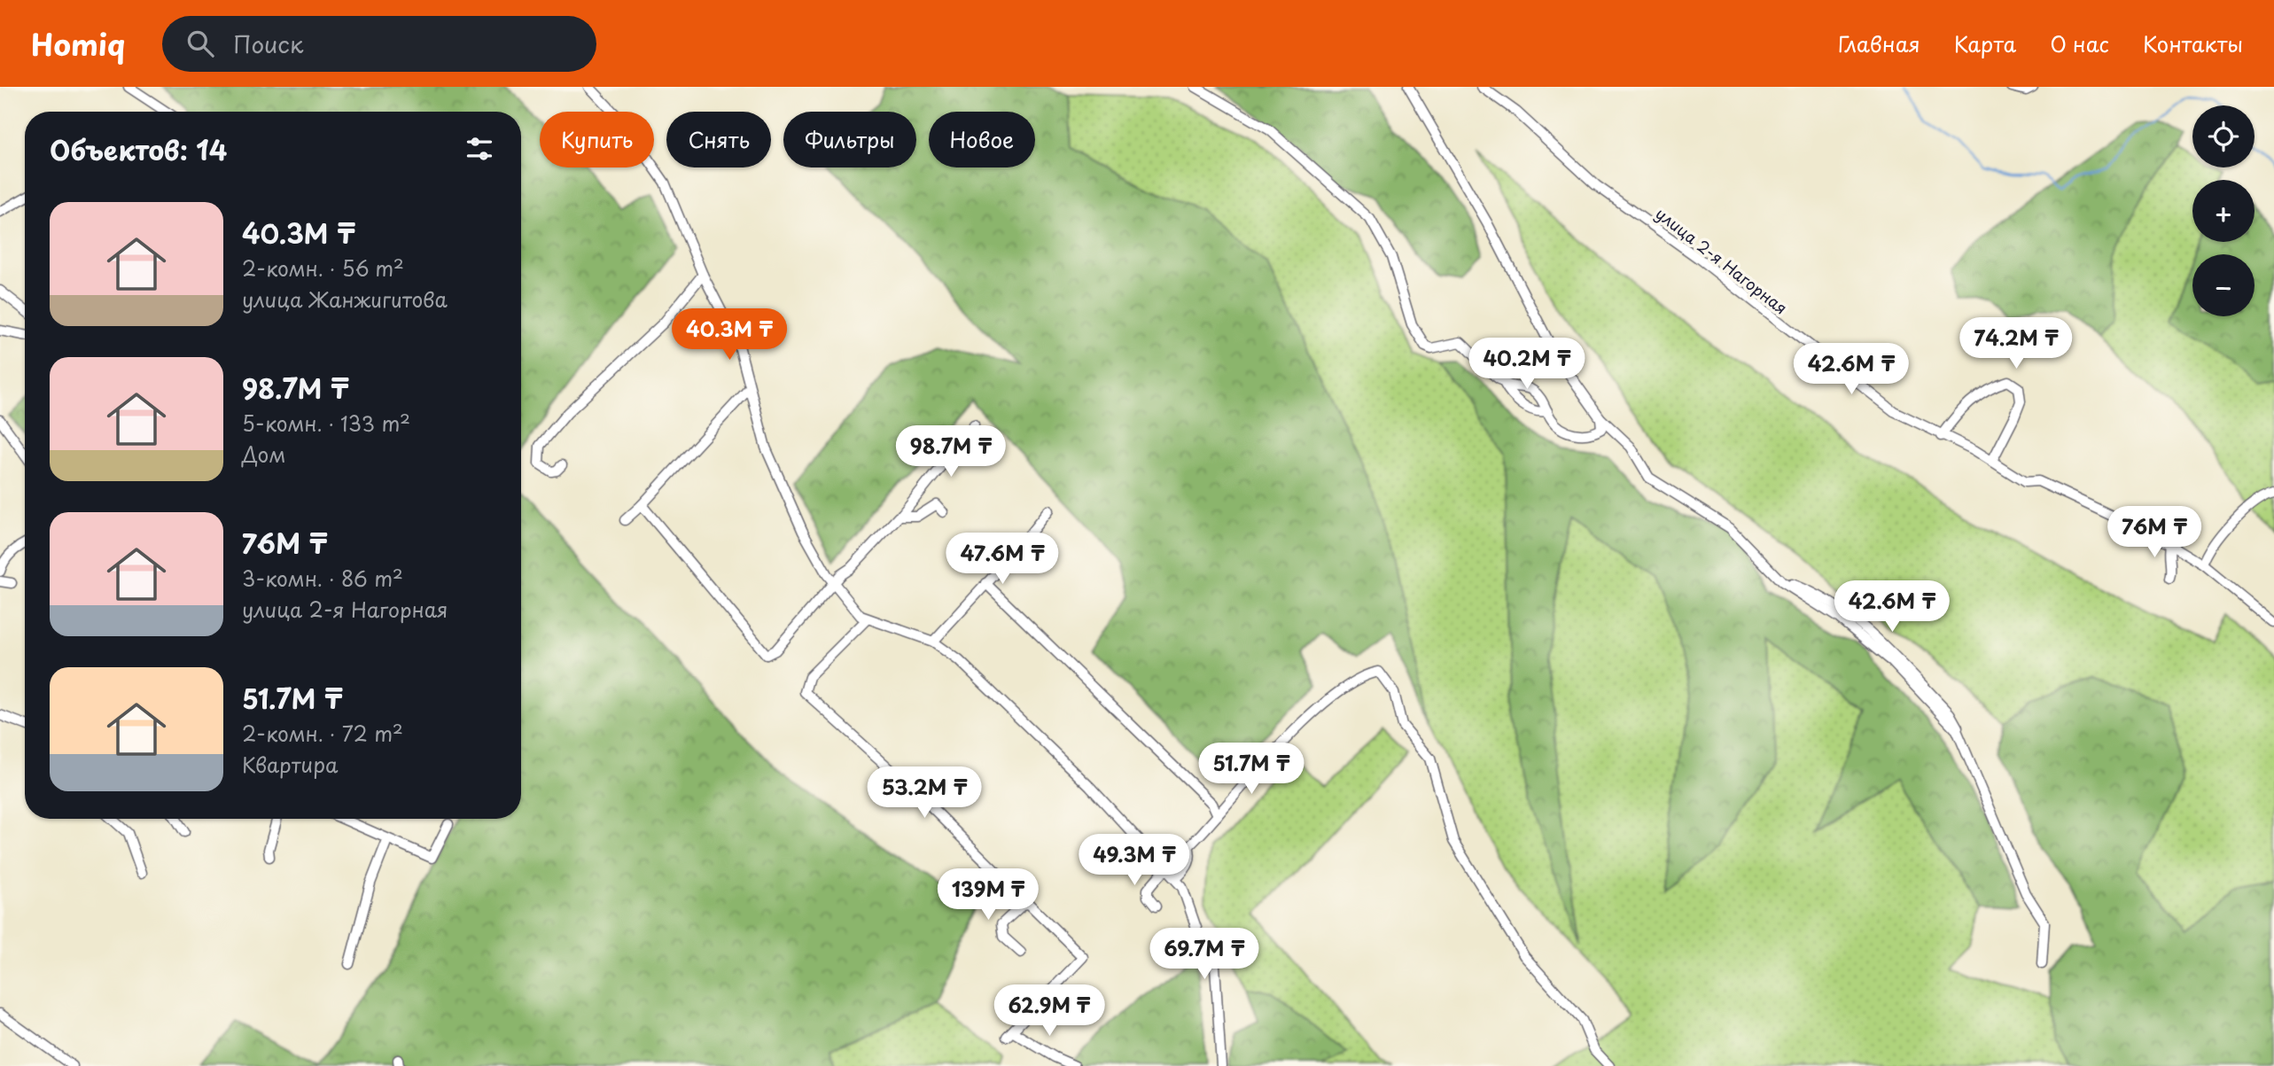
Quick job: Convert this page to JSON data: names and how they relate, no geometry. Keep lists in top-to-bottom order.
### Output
{
  "streets": {
    "street": ["улица 2-я Нагорная"]
  },
  "page": {
    "header": "Homiq",
    "search": "Поиск",
    "nav": [
      "Главная",
      "Карта",
      "О нас",
      "Контакты"
    ],
    "map_buttons": ["+", "−"],
    "chip": [
      "Купить",
      "Снять",
      "Фильтры",
      "Новое"
    ],
    "heading": "Объектов: 14",
    "list": [
      {
        "name": "40.3M ₸",
        "note": "2-комн. · 56 m² · улица Жанжигитова"
      },
      {
        "name": "98.7M ₸",
        "note": "5-комн. · 133 m² · Дом"
      },
      {
        "name": "76M ₸",
        "note": "3-комн. · 86 m² · улица 2-я Нагорная"
      },
      {
        "name": "51.7M ₸",
        "note": "2-комн. · 72 m² · Квартира"
      }
    ],
    "price": [
      "40.3M ₸",
      "74.2M ₸",
      "40.2M ₸",
      "42.6M ₸",
      "98.7M ₸",
      "76M ₸",
      "47.6M ₸",
      "42.6M ₸",
      "51.7M ₸",
      "53.2M ₸",
      "49.3M ₸",
      "139M ₸",
      "69.7M ₸",
      "62.9M ₸"
    ]
  }
}
